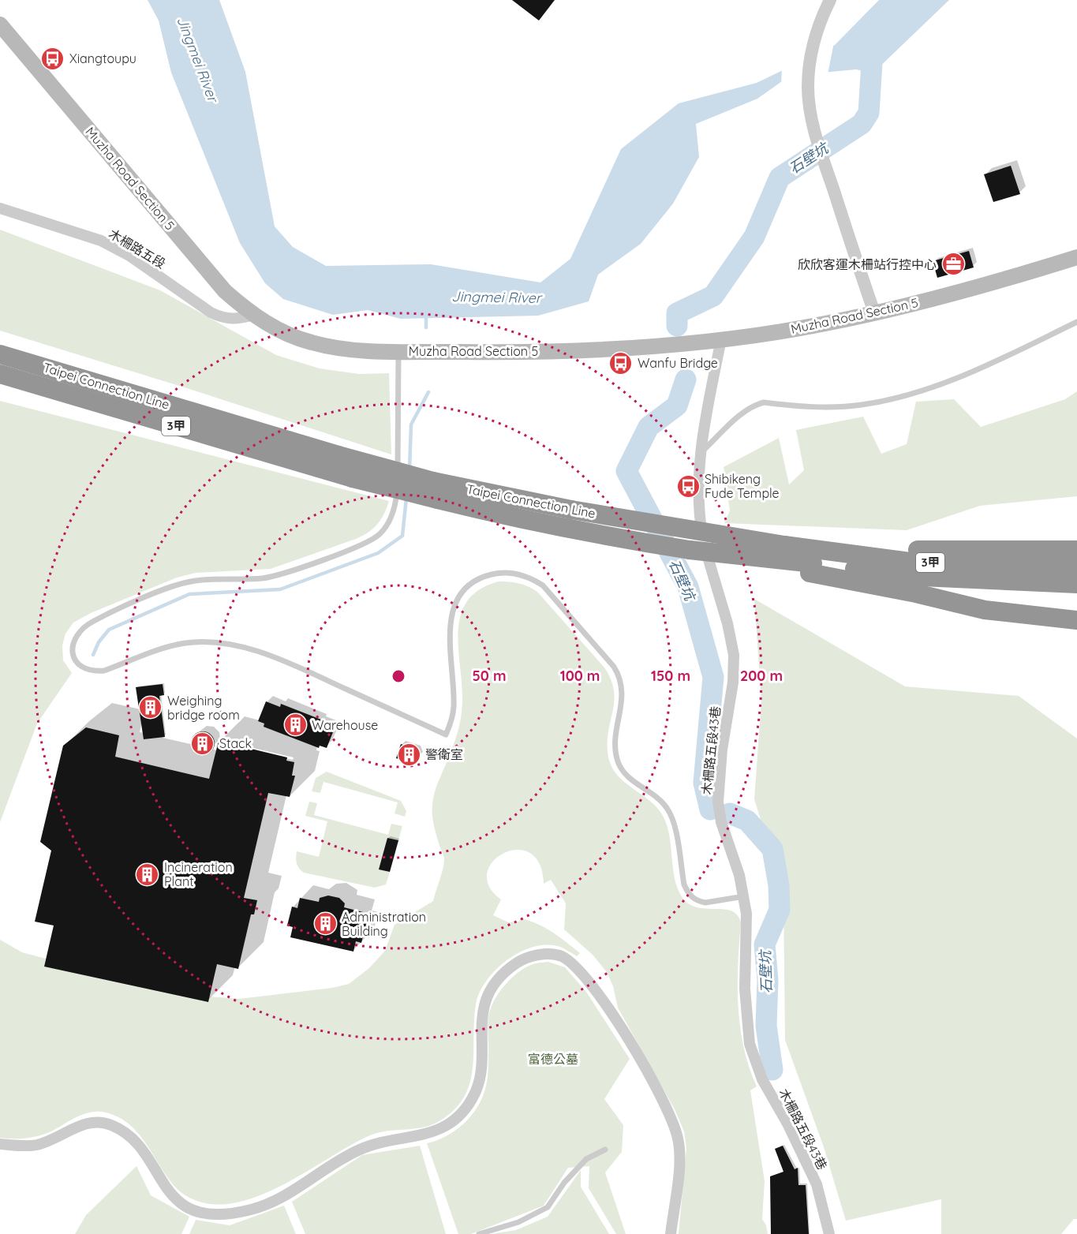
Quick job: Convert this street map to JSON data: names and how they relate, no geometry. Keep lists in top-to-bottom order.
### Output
{
  "streets": {
    "highway": ["Taipei Connection Line", "3甲"],
    "main road": ["Muzha Road Section 5"],
    "street": ["木柵路五段", "木柵路五段43巷"]
  },
  "crossings": [
    ["Muzha Road Section 5", "木柵路五段"],
    ["Muzha Road Section 5", "木柵路五段43巷"]
  ],
  "water": ["Jingmei River", "石壁坑"],
  "parks": ["富德公墓"],
  "places": {
    "bus stop": ["Xiangtoupu", "Wanfu Bridge", "Shibikeng Fude Temple"],
    "office": ["欣欣客運木柵站行控中心"],
    "building": [
      "Weighing bridge room",
      "Warehouse",
      "Stack",
      "警衛室",
      "Incineration Plant",
      "Administration Building"
    ]
  },
  "rings": [
    "50 m",
    "100 m",
    "150 m",
    "200 m"
  ]
}
